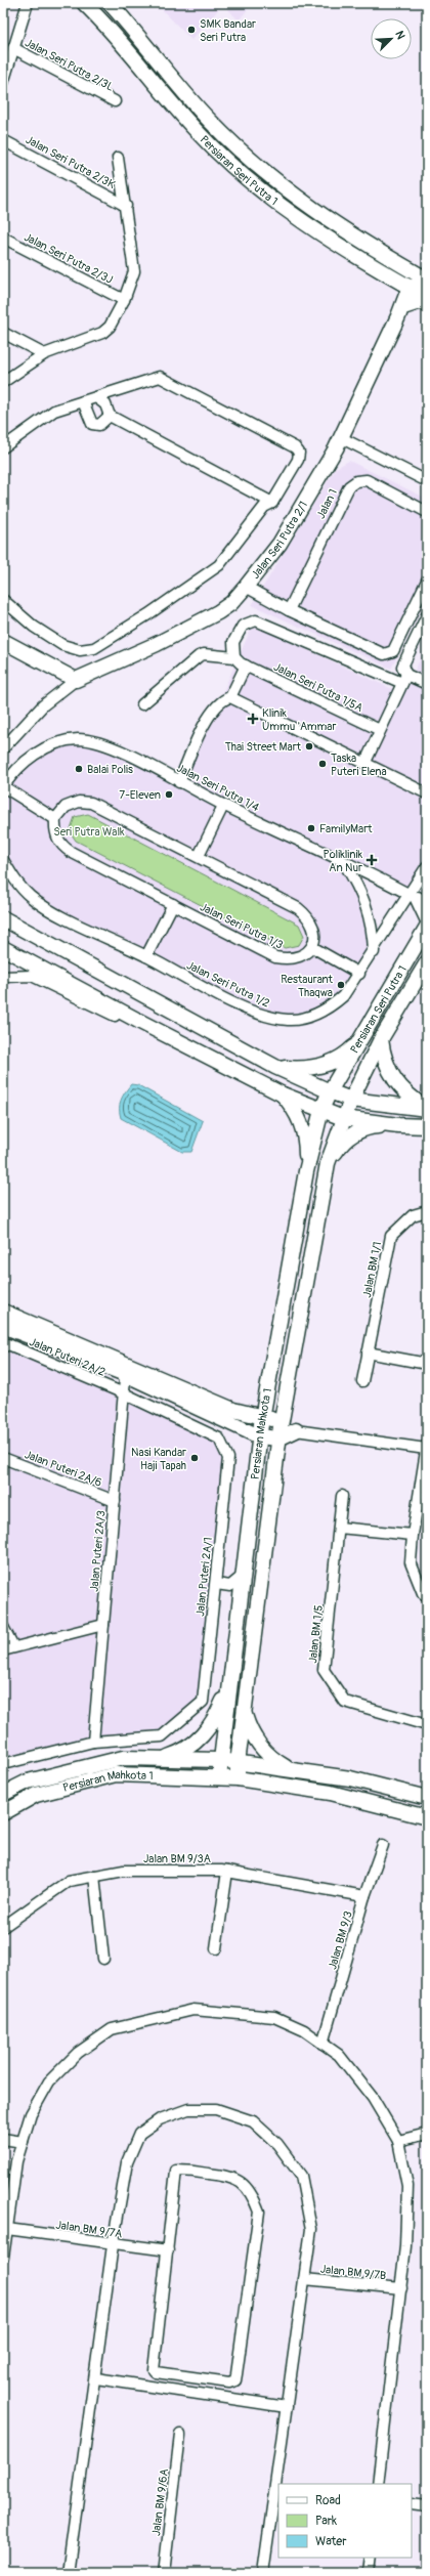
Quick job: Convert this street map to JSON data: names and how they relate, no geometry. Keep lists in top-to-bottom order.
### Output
{
  "streets": {
    "street": [
      "Jalan Seri Putra 2/3L",
      "Jalan Seri Putra 2/3K",
      "Persiaran Seri Putra 1",
      "Jalan Seri Putra 2/3J",
      "Jalan 1",
      "Jalan Seri Putra 2/1",
      "Jalan Seri Putra 1/5A",
      "Jalan Seri Putra 1/4",
      "Jalan Seri Putra 1/3",
      "Jalan Seri Putra 1/2",
      "Jalan BM 1/1",
      "Jalan Puteri 2A/2",
      "Persiaran Mahkota 1",
      "Jalan Puteri 2A/6",
      "Jalan Puteri 2A/3",
      "Jalan Puteri 2A/1",
      "Jalan BM 1/5",
      "Jalan BM 9/3A",
      "Jalan BM 9/3",
      "Jalan BM 9/7A",
      "Jalan BM 9/7B",
      "Jalan BM 9/6A"
    ]
  },
  "crossings": [
    ["Persiaran Seri Putra 1", "Jalan Seri Putra 2/1"],
    ["Persiaran Seri Putra 1", "Persiaran Mahkota 1"],
    ["Jalan Seri Putra 1/4", "Jalan Seri Putra 1/2"],
    ["Jalan Puteri 2A/2", "Jalan Puteri 2A/3"],
    ["Jalan Puteri 2A/2", "Jalan Puteri 2A/1"],
    ["Jalan Puteri 2A/6", "Jalan Puteri 2A/3"],
    ["Jalan Puteri 2A/3", "Jalan Puteri 2A/1"],
    ["Jalan BM 9/3A", "Jalan BM 9/3"]
  ],
  "parks": ["Seri Putra Walk"],
  "places": {
    "other": [
      "SMK Bandar Seri Putra",
      "Thai Street Mart",
      "Taska Puteri Elena",
      "Balai Polis",
      "7-Eleven",
      "FamilyMart",
      "Restaurant Thaqwa",
      "Nasi Kandar Haji Tapah"
    ],
    "health": ["Klinik Ummu 'Ammar", "Poliklinik An Nur"]
  },
  "legend": ["Road", "Park", "Water"],
  "north": "top right"
}
